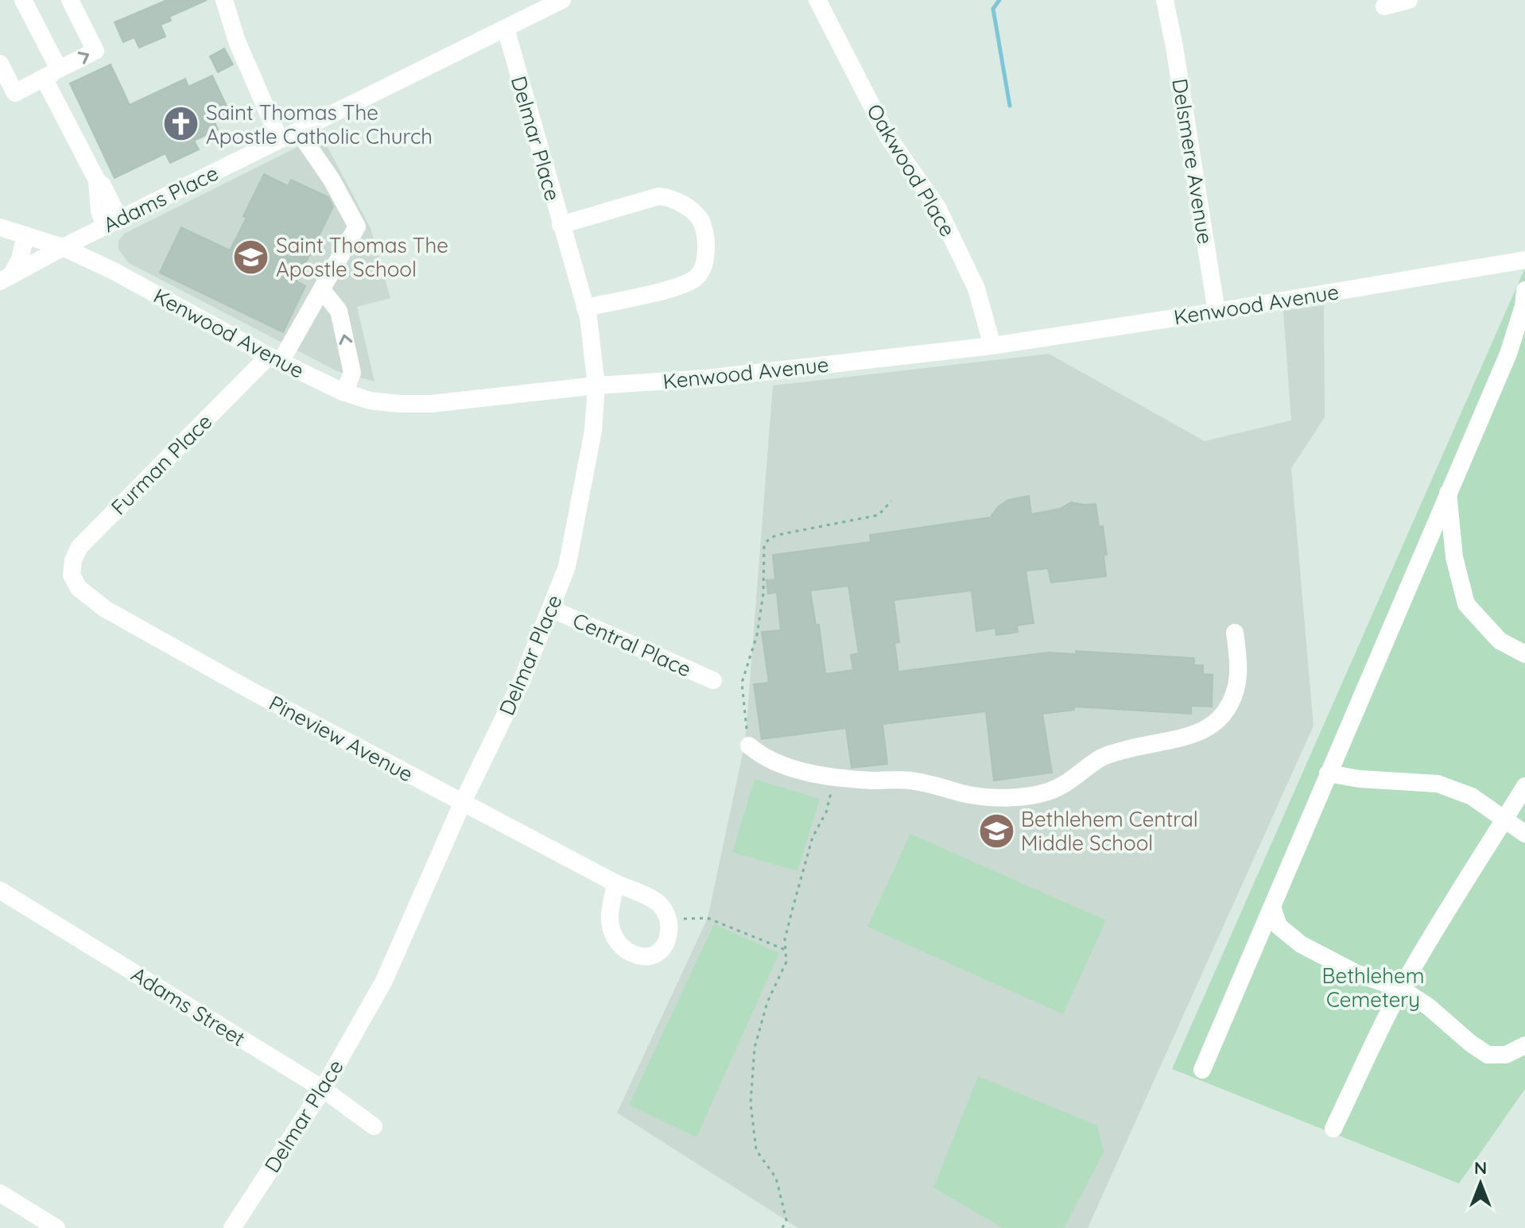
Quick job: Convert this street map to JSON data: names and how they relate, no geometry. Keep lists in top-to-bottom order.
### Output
{
  "streets": {
    "street": [
      "Delmar Place",
      "Delsmere Avenue",
      "Oakwood Place",
      "Adams Place",
      "Kenwood Avenue",
      "Furman Place",
      "Central Place",
      "Pineview Avenue",
      "Adams Street"
    ]
  },
  "crossings": [
    ["Delmar Place", "Adams Place"],
    ["Delmar Place", "Kenwood Avenue"],
    ["Delmar Place", "Central Place"],
    ["Delmar Place", "Pineview Avenue"],
    ["Delmar Place", "Adams Street"],
    ["Delsmere Avenue", "Kenwood Avenue"],
    ["Oakwood Place", "Kenwood Avenue"],
    ["Adams Place", "Kenwood Avenue"],
    ["Adams Place", "Furman Place"],
    ["Kenwood Avenue", "Furman Place"],
    ["Furman Place", "Pineview Avenue"]
  ],
  "parks": ["Bethlehem Cemetery"],
  "places": {
    "church": ["Saint Thomas The Apostle Catholic Church"],
    "school or university": ["Saint Thomas The Apostle School", "Bethlehem Central Middle School"]
  },
  "north": "top"
}
